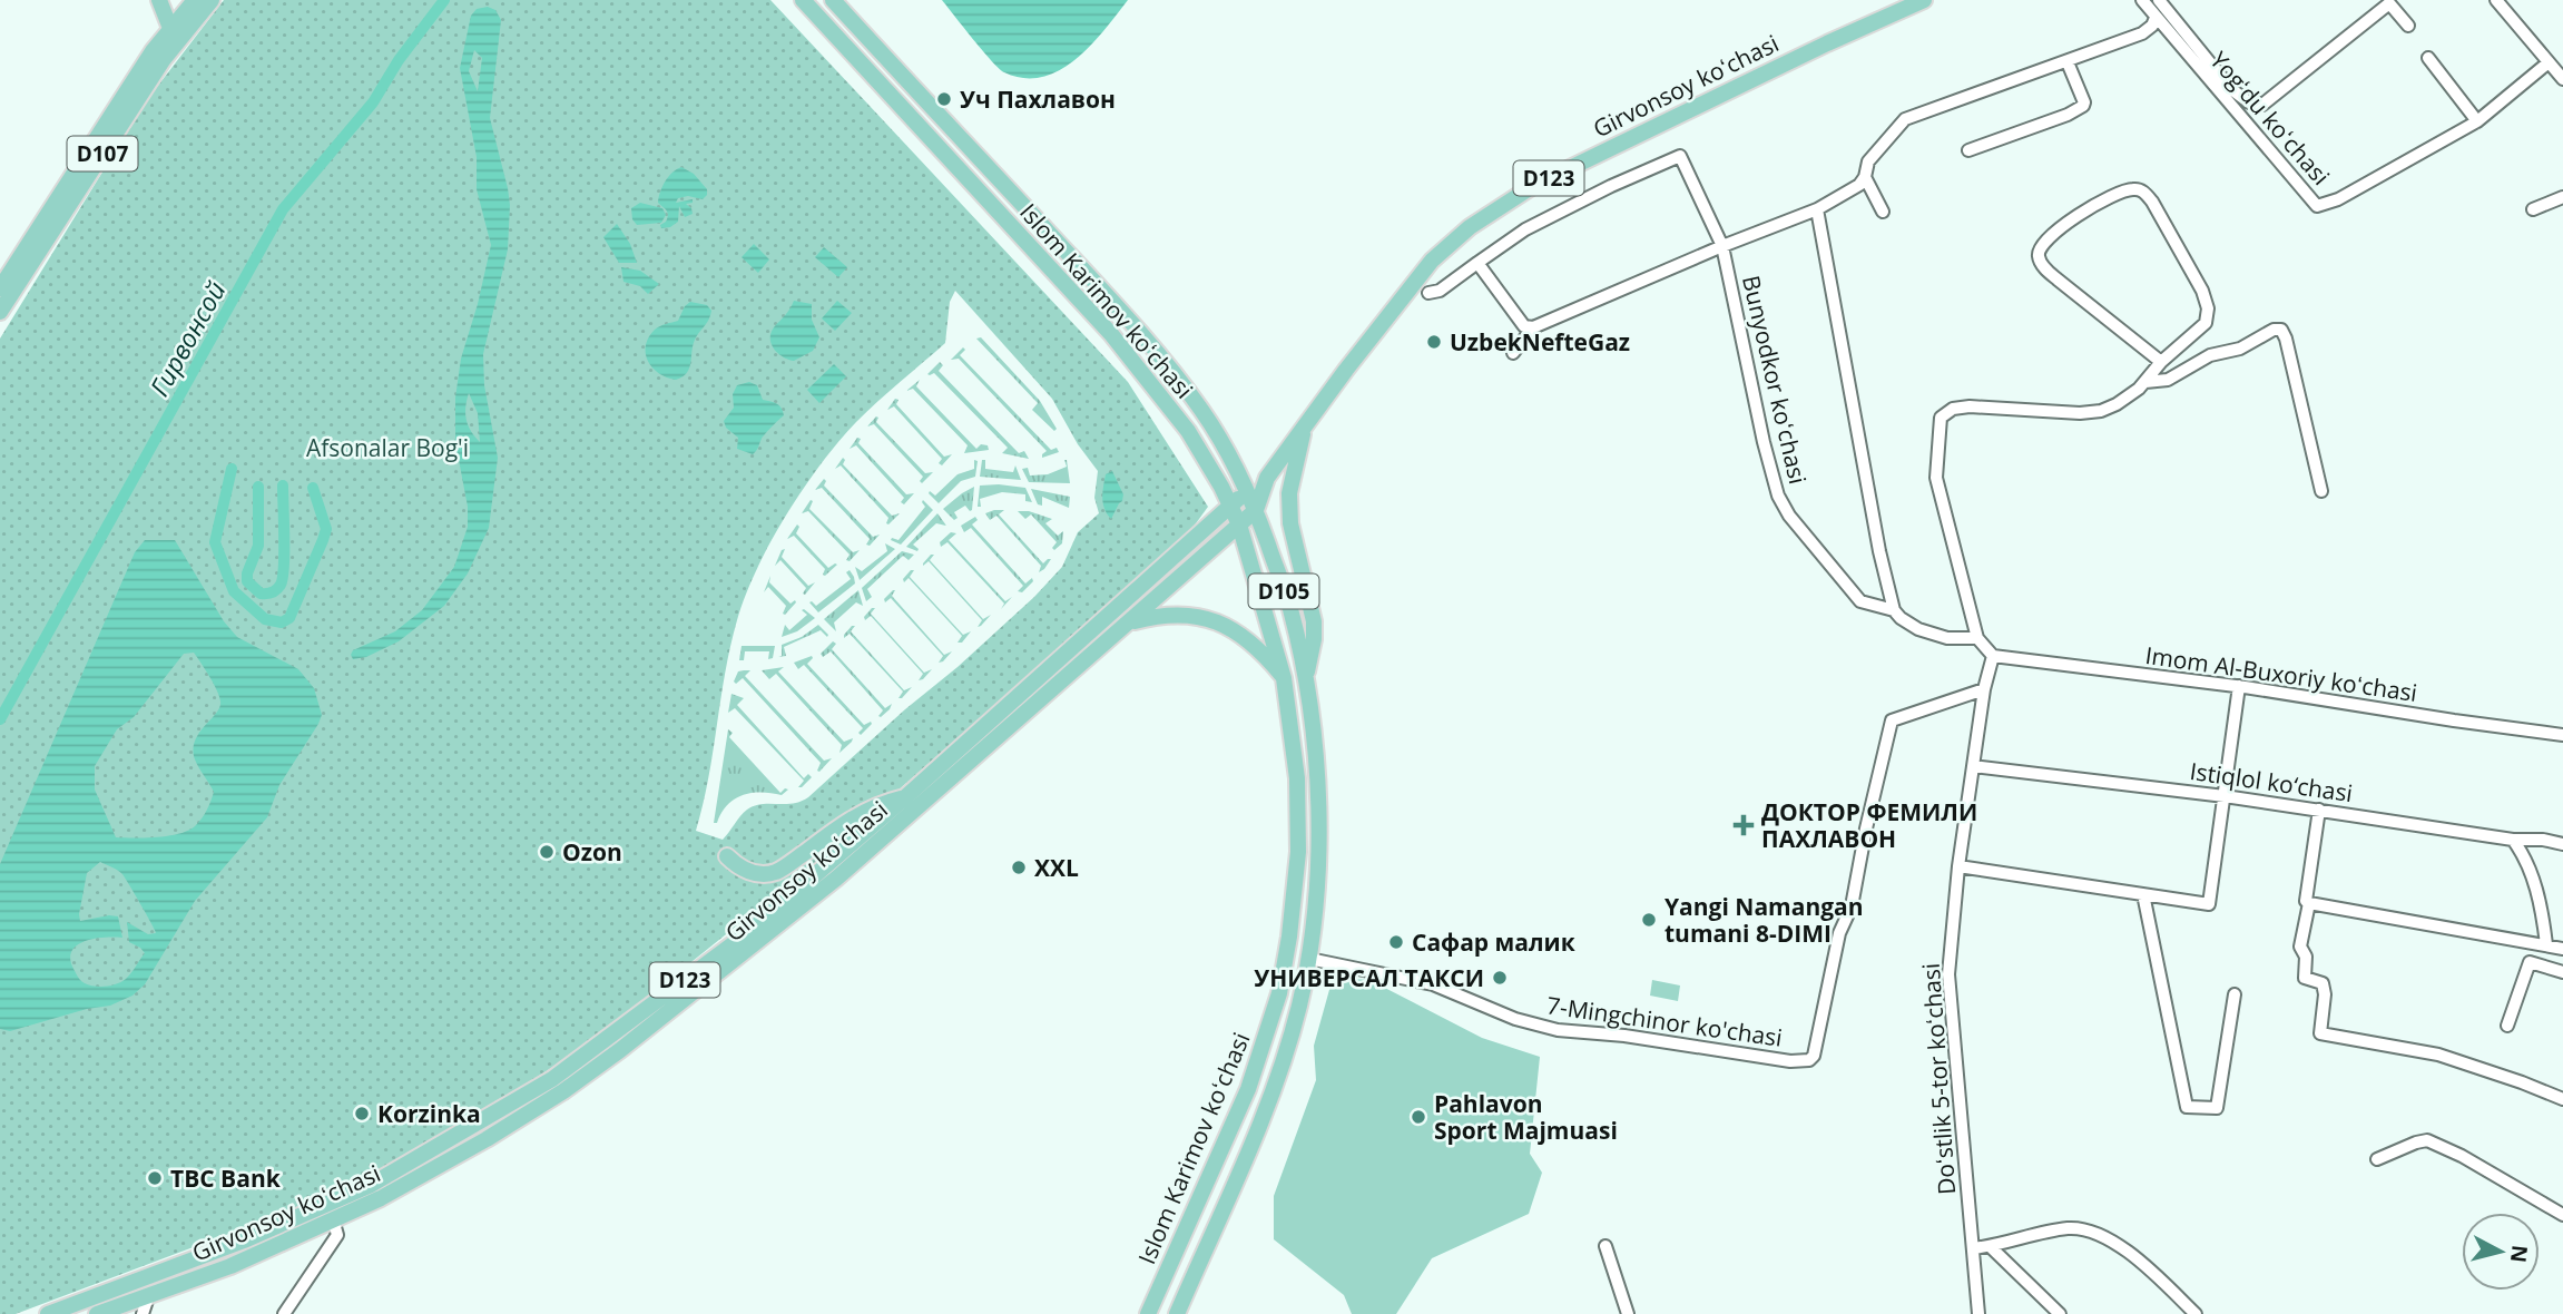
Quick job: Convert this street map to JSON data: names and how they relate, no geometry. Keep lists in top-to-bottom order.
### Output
{
  "streets": {
    "main road": [
      "Girvonsoy koʻchasi",
      "D107",
      "D123",
      "Islom Karimov koʻchasi",
      "D105"
    ],
    "street": [
      "Yogʻdu koʻchasi",
      "Bunyodkor koʻchasi",
      "Imom Al-Buxoriy koʻchasi",
      "Istiqlol ko‘chasi",
      "7-Mingchinor ko'chasi",
      "Doʻstlik 5-tor koʻchasi"
    ]
  },
  "crossings": [
    ["Girvonsoy koʻchasi", "D123"],
    ["Girvonsoy koʻchasi", "Islom Karimov koʻchasi"],
    ["D123", "Islom Karimov koʻchasi"],
    ["Islom Karimov koʻchasi", "7-Mingchinor ko'chasi"],
    ["Imom Al-Buxoriy koʻchasi", "Doʻstlik 5-tor koʻchasi"],
    ["Istiqlol ko‘chasi", "Doʻstlik 5-tor koʻchasi"],
    ["7-Mingchinor ko'chasi", "Doʻstlik 5-tor koʻchasi"]
  ],
  "water": ["Гирвонсой"],
  "parks": ["Afsonalar Bog'i"],
  "places": {
    "other": [
      "Уч Пахлавон",
      "UzbekNefteGaz",
      "Ozon",
      "XXL",
      "Yangi Namangan tumani 8-DIMI",
      "Сафар малик",
      "УНИВЕРСАЛ ТАКСИ",
      "Korzinka",
      "Pahlavon Sport Majmuasi",
      "TBC Bank"
    ],
    "health": ["ДОКТОР ФЕМИЛИ ПАХЛАВОН"]
  },
  "north": "right"
}
